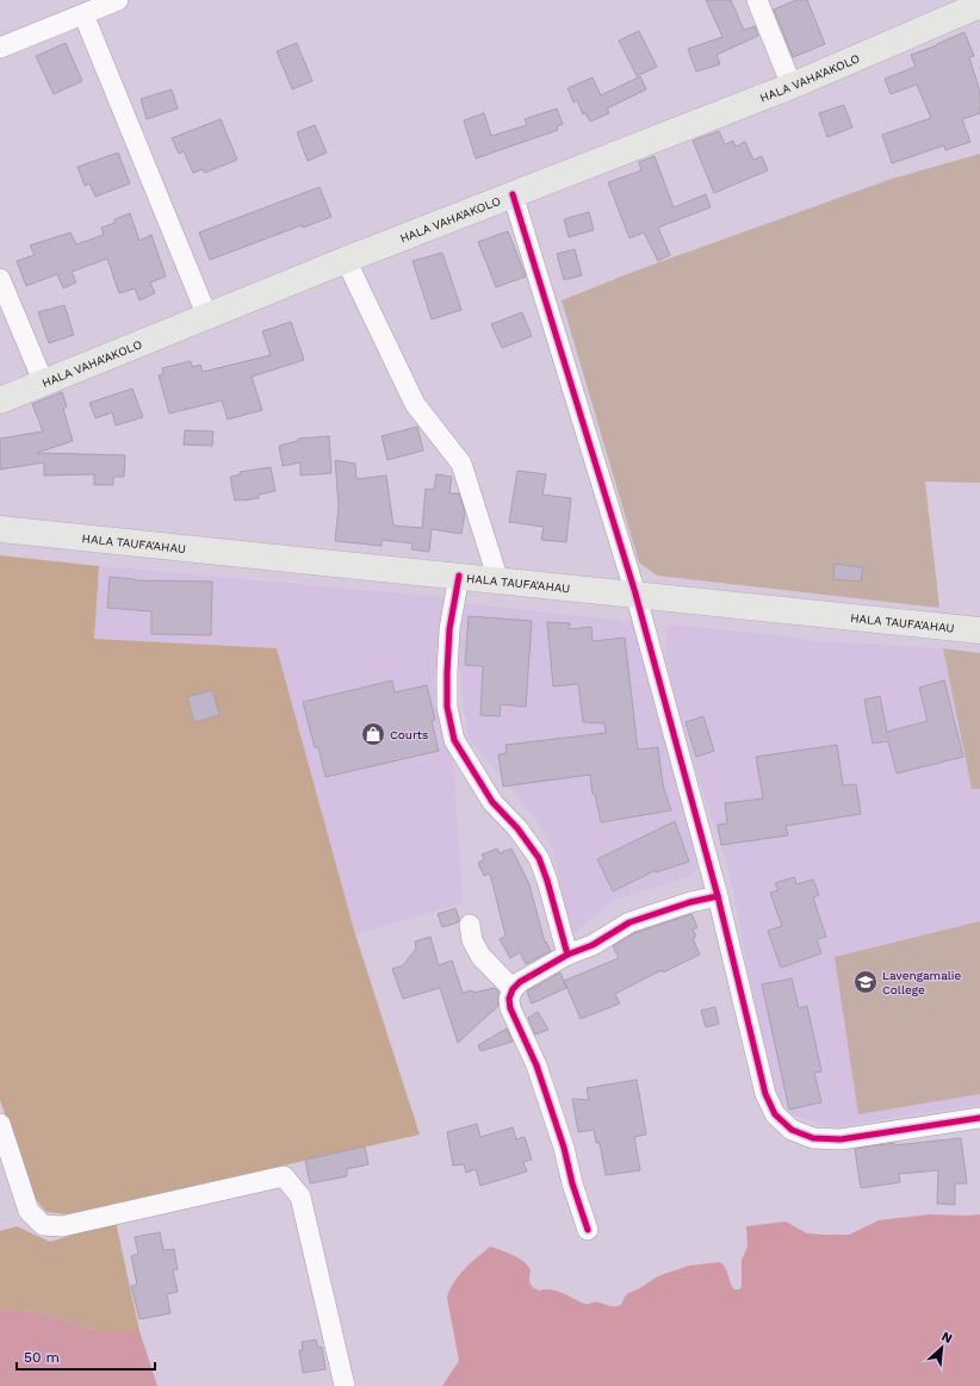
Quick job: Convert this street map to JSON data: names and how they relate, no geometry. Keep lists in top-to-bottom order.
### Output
{
  "streets": {
    "main road": ["HALA VAHA'AKOLO", "HALA TAUFA'AHAU"]
  },
  "places": {
    "shop": ["Courts"],
    "school or university": ["Lavengamalie College"]
  },
  "scale_bar": "50 m",
  "north": "top right"
}
